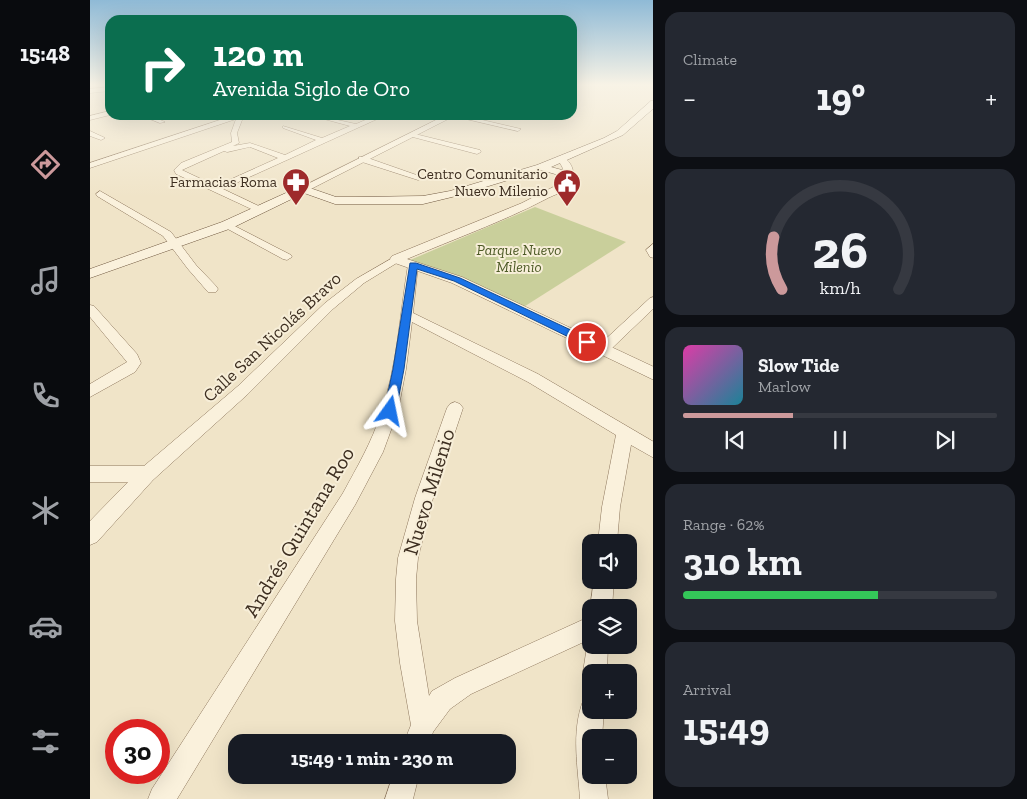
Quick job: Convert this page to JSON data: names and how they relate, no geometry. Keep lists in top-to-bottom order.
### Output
{
  "streets": {
    "street": ["Calle San Nicolás Bravo", "Nuevo Milenio", "Andrés Quintana Roo"]
  },
  "crossings": [
    ["Calle San Nicolás Bravo", "Andrés Quintana Roo"]
  ],
  "parks": ["Parque Nuevo Milenio"],
  "places": {
    "pharmacy": ["Farmacias Roma"],
    "public building": ["Centro Comunitario Nuevo Milenio"]
  },
  "page": {
    "tabs": "15:48",
    "tile": [
      "Climate",
      ["Range · 62%", "310 km"],
      ["Arrival", "15:49"]
    ],
    "turn": ["120 m", "Avenida Siglo de Oro"],
    "heat": ["−", "19°", "+"],
    "song": ["Slow Tide", "Marlow"],
    "map_buttons": ["+", "−"],
    "limit": "30",
    "trip": "15:49 · 1 min · 230 m",
    "gauge": ["26", "km/h"]
  }
}
